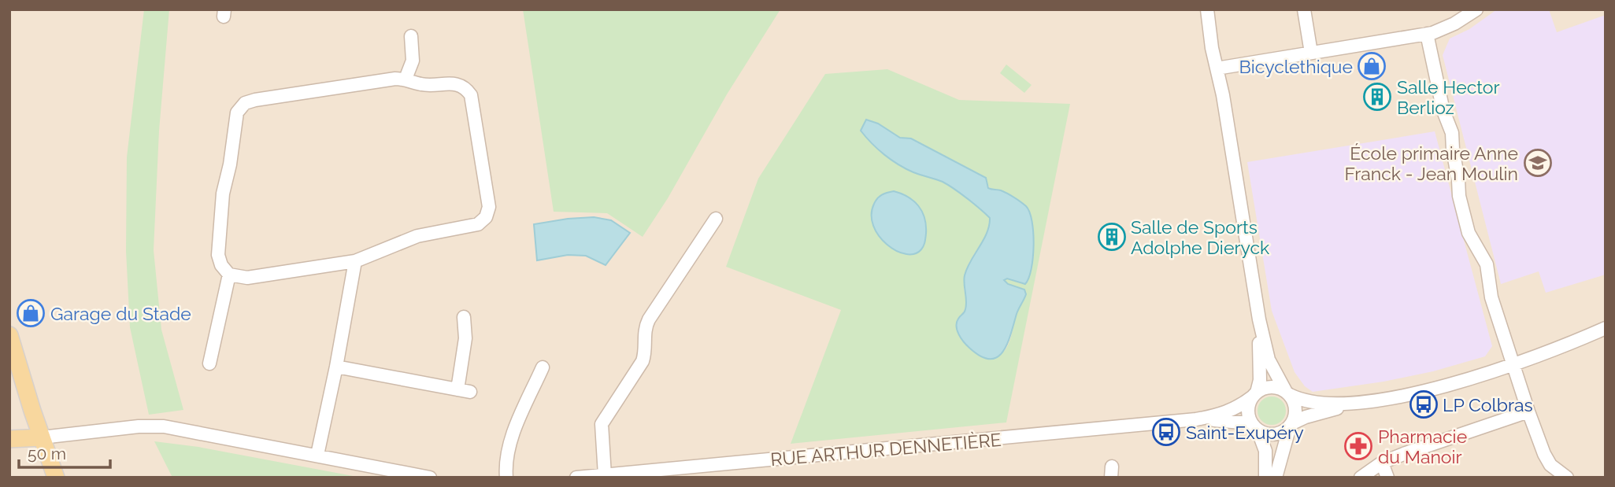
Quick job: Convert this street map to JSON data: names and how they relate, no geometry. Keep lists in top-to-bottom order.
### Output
{
  "streets": {
    "street": ["RUE ARTHUR DENNETIÈRE"]
  },
  "places": {
    "shop": ["Bicyclethique", "Garage du Stade"],
    "building": ["Salle Hector Berlioz", "Salle de Sports Adolphe Dieryck"],
    "school or university": ["École primaire Anne Franck - Jean Moulin"],
    "bus stop": ["LP Colbras", "Saint-Exupéry"],
    "pharmacy": ["Pharmacie du Manoir"]
  },
  "scale_bar": "50 m"
}
